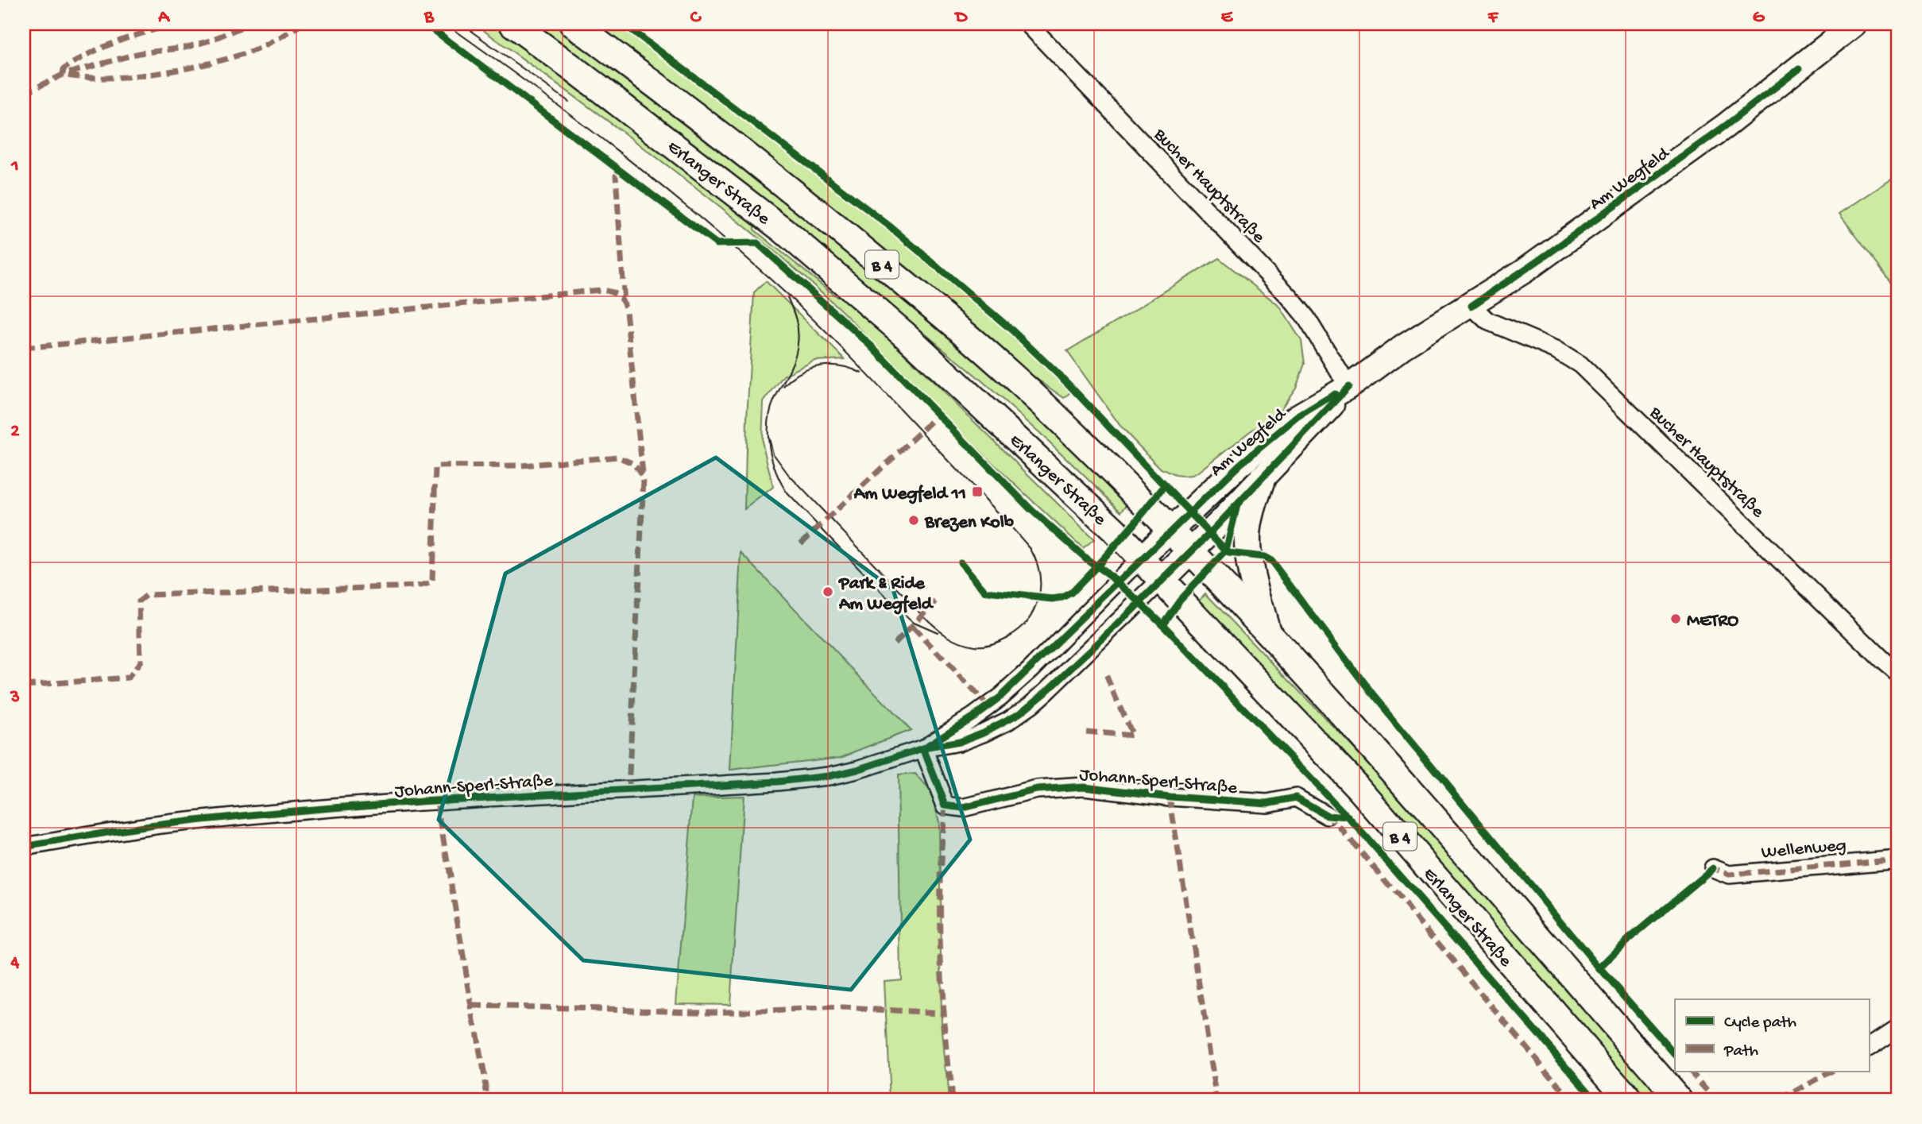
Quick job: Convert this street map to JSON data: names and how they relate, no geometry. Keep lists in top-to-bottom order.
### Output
{
  "streets": {
    "main road": ["Erlanger Straße", "B 4"],
    "street": [
      "Am Wegfeld",
      "Bucher Hauptstraße",
      "Johann-Sperl-Straße",
      "Wellenweg"
    ]
  },
  "crossings": [
    ["Am Wegfeld", "Erlanger Straße"],
    ["Am Wegfeld", "Bucher Hauptstraße"],
    ["Am Wegfeld", "B 4"],
    ["Am Wegfeld", "Johann-Sperl-Straße"],
    ["Erlanger Straße", "B 4"],
    ["Erlanger Straße", "Johann-Sperl-Straße"]
  ],
  "places": {
    "transit": ["Am Wegfeld 11"],
    "other": ["Brezen Kolb", "Park & Ride Am Wegfeld", "METRO"]
  },
  "legend": ["Cycle path", "Path"],
  "grid": {
    "columns": [
      "A",
      "B",
      "C",
      "D",
      "E",
      "F",
      "G"
    ],
    "rows": [
      "1",
      "2",
      "3",
      "4"
    ]
  }
}
